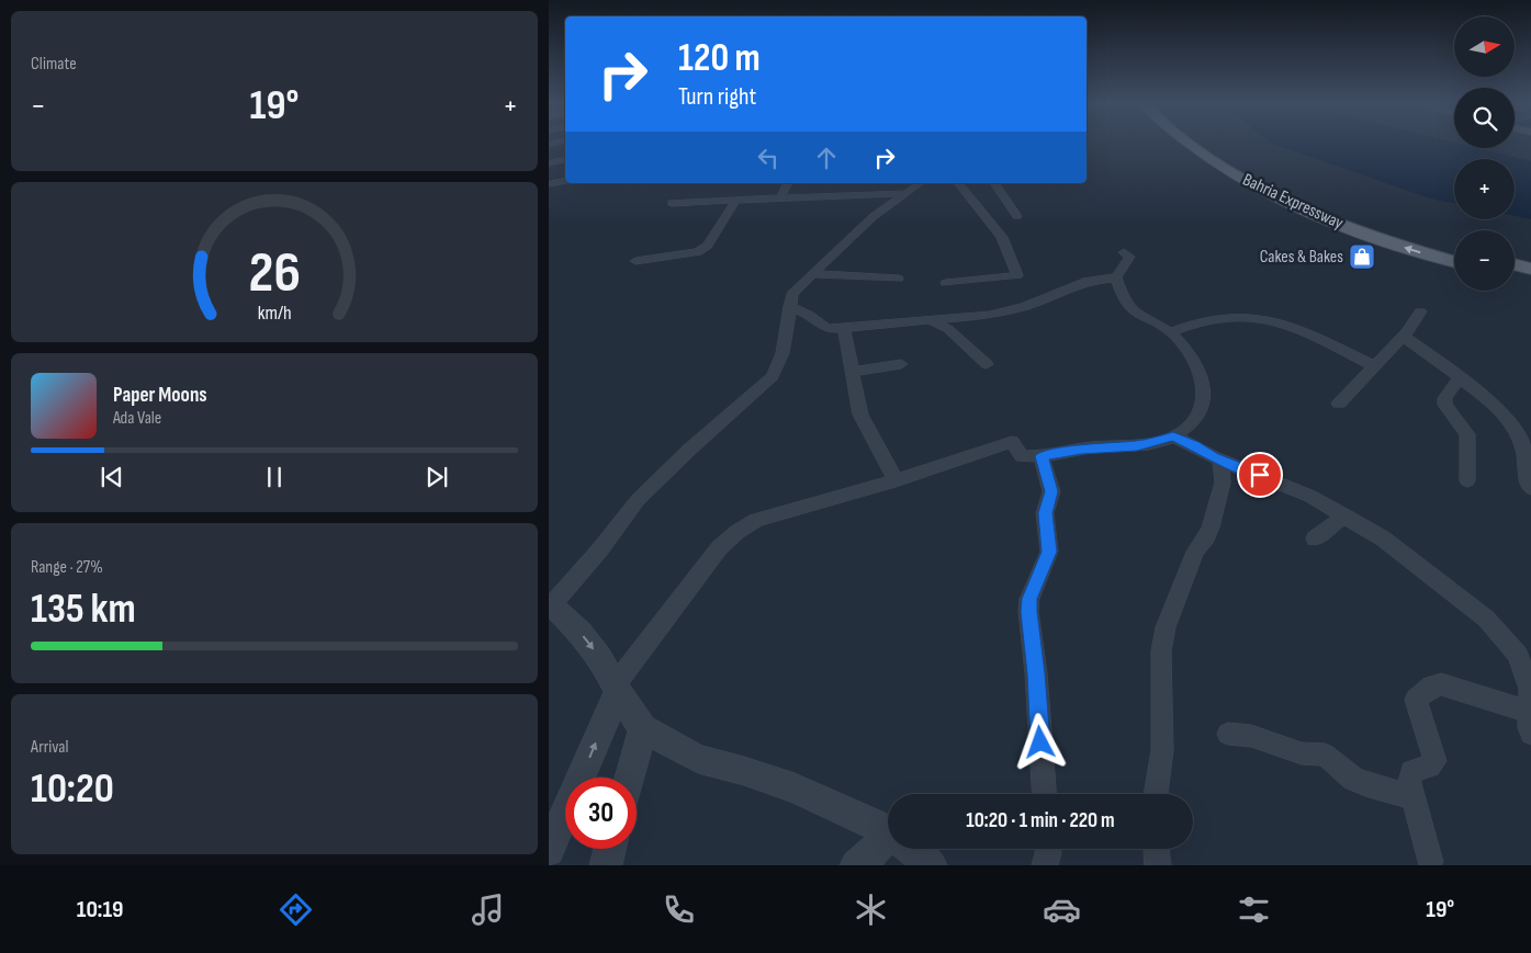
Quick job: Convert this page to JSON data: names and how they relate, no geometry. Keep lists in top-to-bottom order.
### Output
{
  "streets": {
    "main road": ["Bahria Expressway"]
  },
  "places": {
    "shop": ["Cakes & Bakes"]
  },
  "north": "right",
  "page": {
    "tile": [
      "Climate",
      ["Range · 27%", "135 km"],
      ["Arrival", "10:20"]
    ],
    "map_buttons": ["+", "−"],
    "turn": ["120 m", "Turn right"],
    "heat": ["−", "19°", "+"],
    "song": ["Paper Moons", "Ada Vale"],
    "limit": "30",
    "trip": "10:20 · 1 min · 220 m",
    "tabs": ["10:19", "19°"],
    "gauge": ["26", "km/h"]
  }
}
